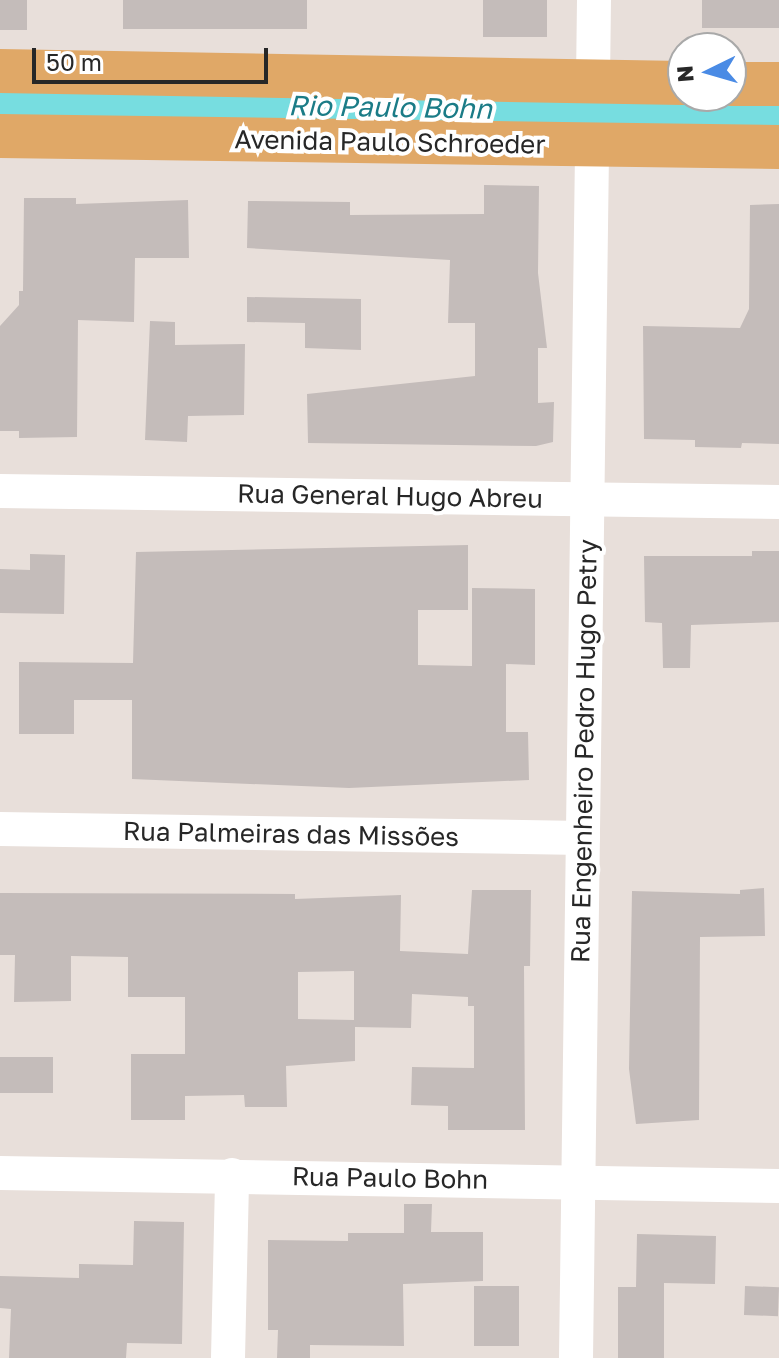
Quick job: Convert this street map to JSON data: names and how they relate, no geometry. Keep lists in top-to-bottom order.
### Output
{
  "streets": {
    "main road": ["Avenida Paulo Schroeder"],
    "street": [
      "Rua General Hugo Abreu",
      "Rua Engenheiro Pedro Hugo Petry",
      "Rua Palmeiras das Missões",
      "Rua Paulo Bohn"
    ]
  },
  "crossings": [
    ["Avenida Paulo Schroeder", "Rua Engenheiro Pedro Hugo Petry"],
    ["Rua General Hugo Abreu", "Rua Engenheiro Pedro Hugo Petry"],
    ["Rua Engenheiro Pedro Hugo Petry", "Rua Palmeiras das Missões"],
    ["Rua Engenheiro Pedro Hugo Petry", "Rua Paulo Bohn"]
  ],
  "water": ["Rio Paulo Bohn"],
  "scale_bar": "50 m",
  "north": "left"
}
